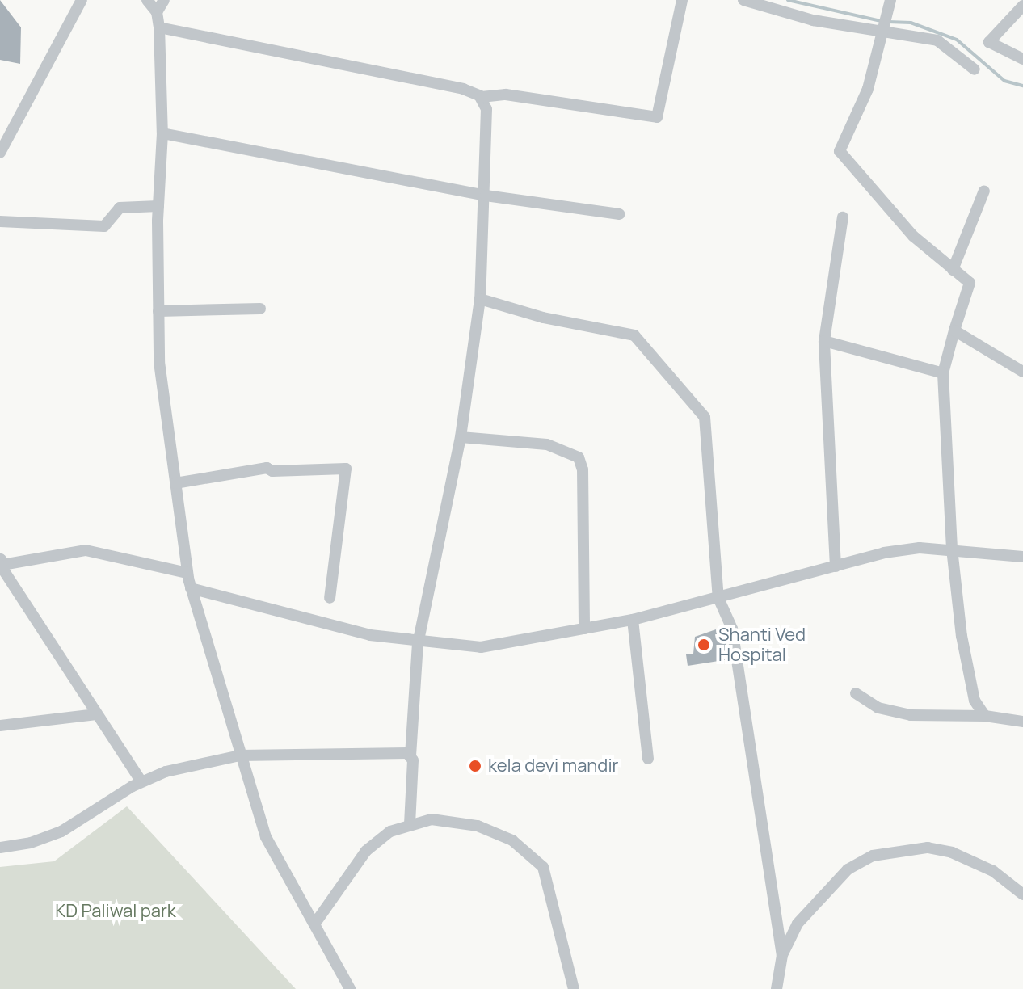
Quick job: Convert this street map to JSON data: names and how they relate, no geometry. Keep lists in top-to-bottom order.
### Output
{
  "parks": ["KD Paliwal park"],
  "places": ["Shanti Ved Hospital", "kela devi mandir"]
}
